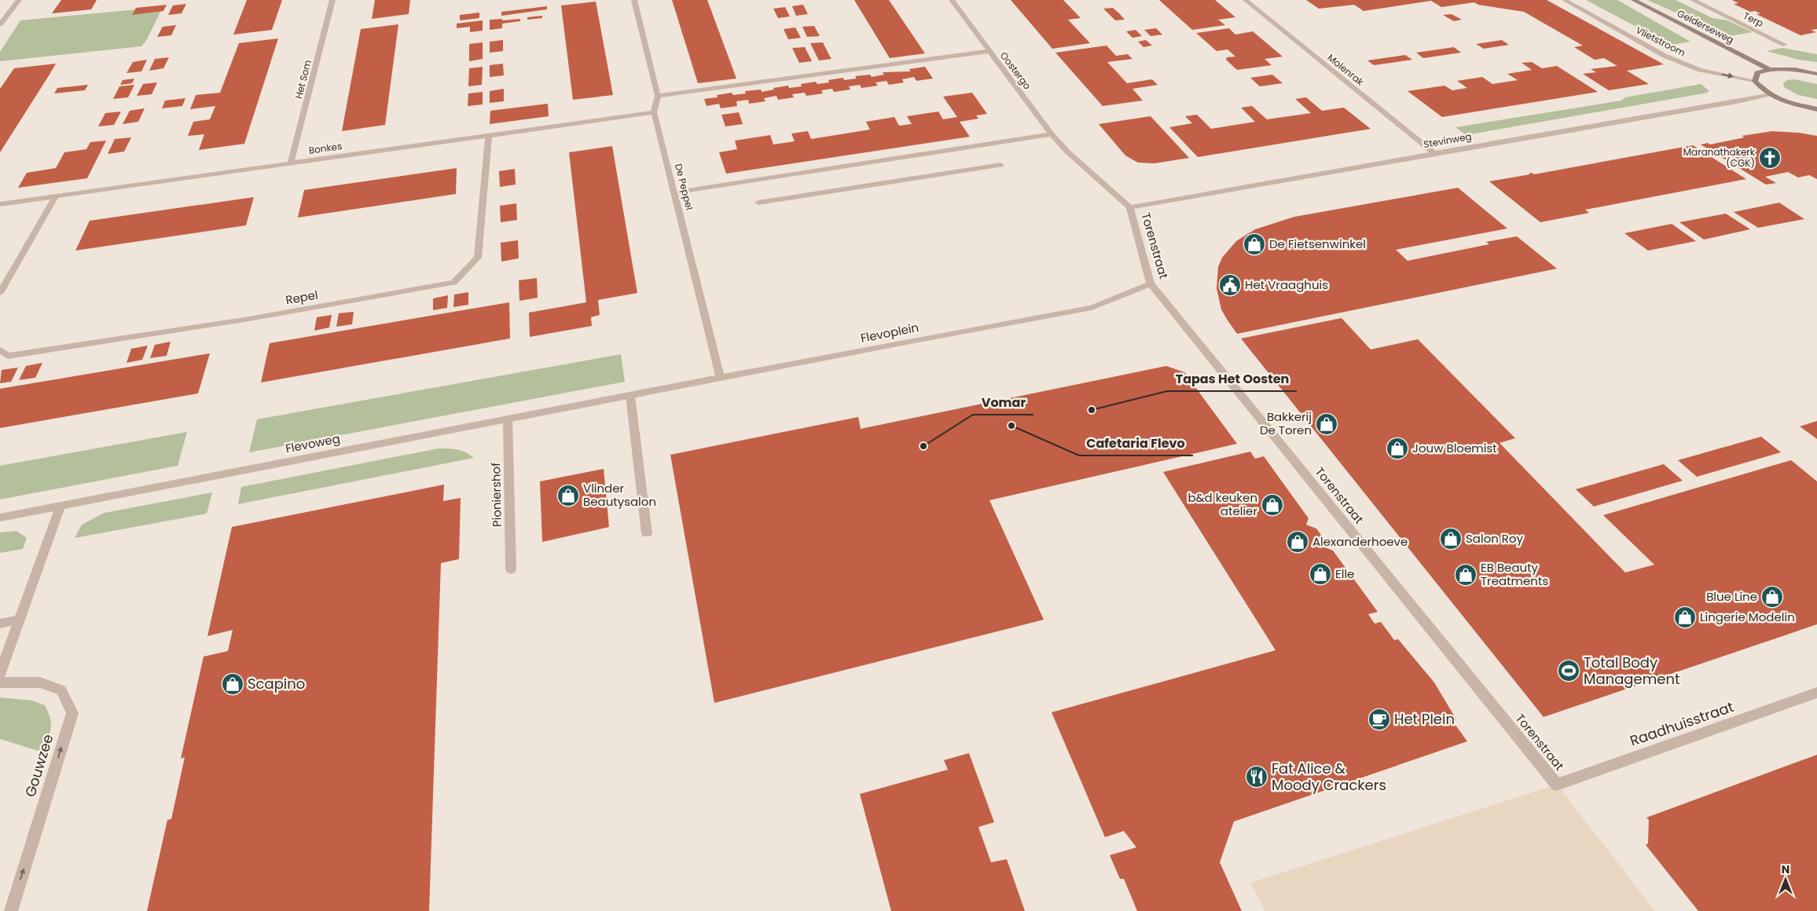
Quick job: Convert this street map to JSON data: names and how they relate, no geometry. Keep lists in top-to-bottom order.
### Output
{
  "streets": {
    "street": [
      "Terp",
      "Gelderseweg",
      "Vlietstroom",
      "Molenrak",
      "Oostergo",
      "Het Som",
      "Stevinweg",
      "Bonkes",
      "De Peppel",
      "Torenstraat",
      "Repel",
      "Flevoplein",
      "Flevoweg",
      "Pioniershof",
      "Raadhuisstraat",
      "Gouwzee"
    ]
  },
  "crossings": [
    ["Molenrak", "Stevinweg"],
    ["Oostergo", "Stevinweg"],
    ["Oostergo", "Torenstraat"],
    ["Het Som", "Bonkes"],
    ["Stevinweg", "Torenstraat"],
    ["Bonkes", "De Peppel"],
    ["Bonkes", "Repel"],
    ["De Peppel", "Flevoplein"],
    ["Torenstraat", "Flevoplein"],
    ["Torenstraat", "Raadhuisstraat"],
    ["Flevoplein", "Flevoweg"],
    ["Flevoweg", "Pioniershof"]
  ],
  "one_way": ["Vlietstroom"],
  "places": {
    "church": ["Maranathakerk (CGK)"],
    "shop": [
      "De Fietsenwinkel",
      "Bakkerij De Toren",
      "Jouw Bloemist",
      "Vlinder Beautysalon",
      "b&d keuken atelier",
      "Salon Roy",
      "Alexanderhoeve",
      "Elle",
      "EB Beauty Treatments",
      "Blue Line",
      "Lingerie Modelin",
      "Scapino"
    ],
    "public building": ["Het Vraaghuis"],
    "other": ["Tapas Het Oosten", "Cafetaria Flevo", "Vomar"],
    "sports": ["Total Body Management"],
    "cafe": ["Het Plein"],
    "restaurant": ["Fat Alice & Moody Crackers"]
  },
  "north": "top"
}
